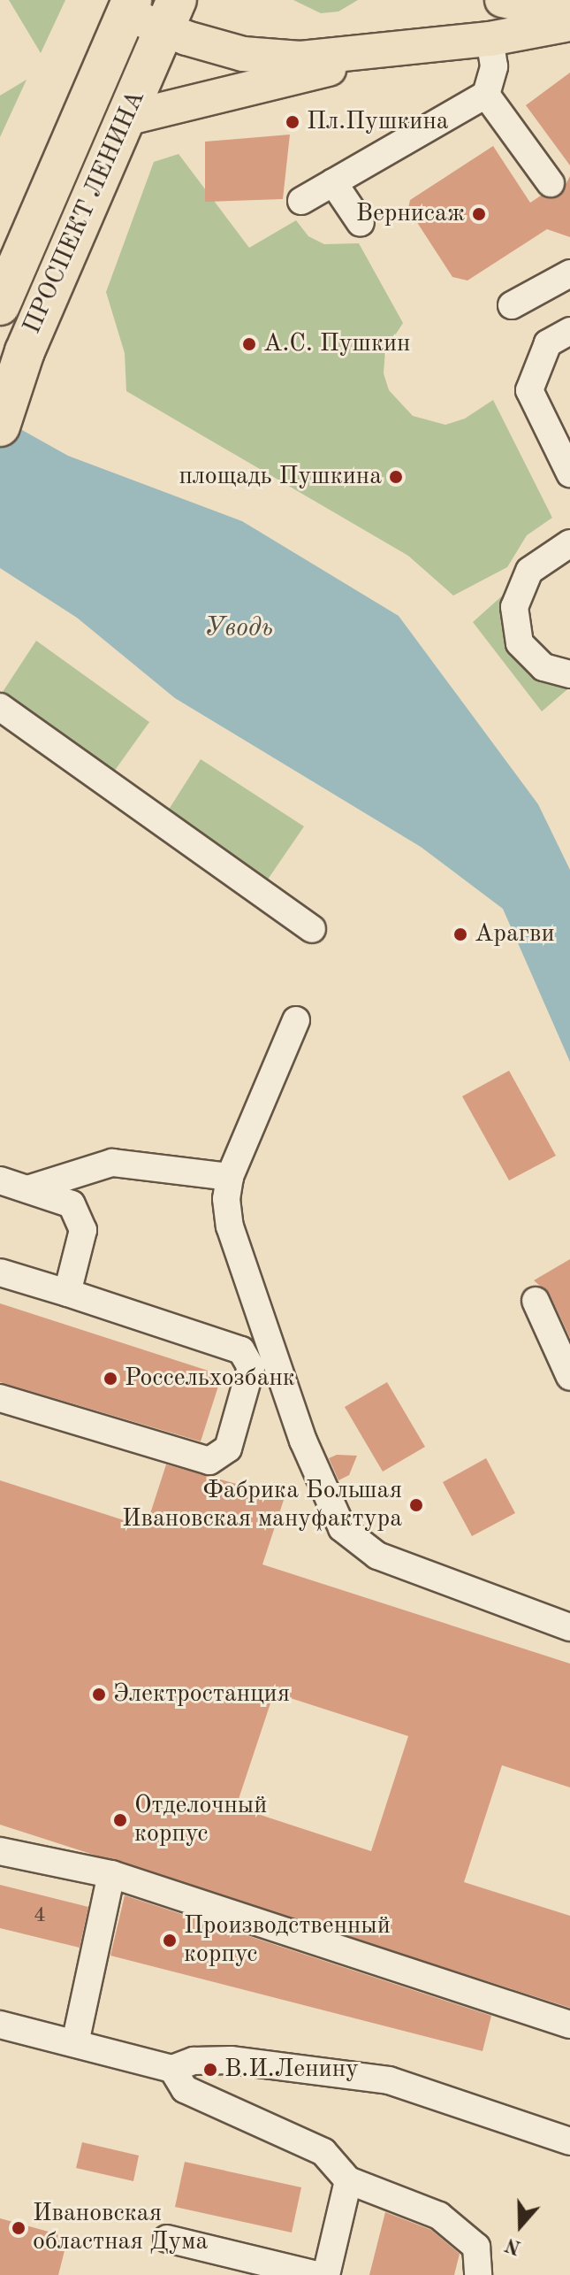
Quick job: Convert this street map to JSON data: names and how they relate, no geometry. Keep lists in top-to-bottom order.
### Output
{
  "streets": {
    "highway": ["ПРОСПЕКТ ЛЕНИНА"]
  },
  "water": ["Уводь"],
  "places": [
    "Пл.Пушкина",
    "Вернисаж",
    "А.C. Пушкин",
    "площадь Пушкина",
    "Арагви",
    "Россельхозбанк",
    "Фабрика Большая Ивановская мануфактура",
    "Электростанция",
    "Отделочный корпус",
    "Производственный корпус",
    "В.И.Ленину",
    "Ивановская областная Дума"
  ],
  "house_numbers": ["4"],
  "north": "bottom"
}
